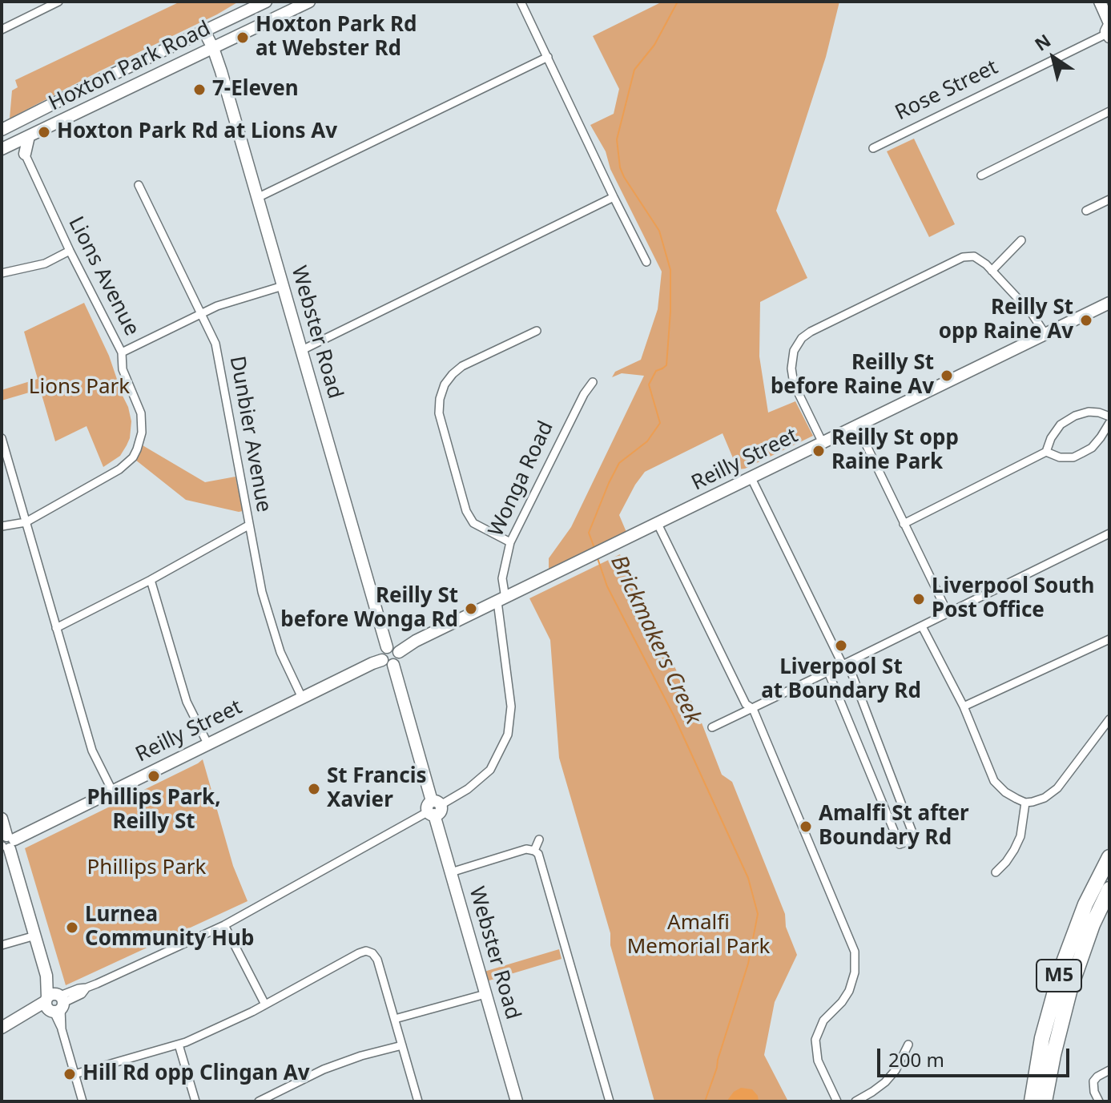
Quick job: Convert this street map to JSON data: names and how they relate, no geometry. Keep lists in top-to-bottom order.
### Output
{
  "streets": {
    "highway": ["M5"],
    "main road": [
      "Hoxton Park Road",
      "Webster Road",
      "Reilly Street",
      "Wonga Road"
    ],
    "street": ["Rose Street", "Lions Avenue", "Dunbier Avenue"]
  },
  "crossings": [
    ["Hoxton Park Road", "Webster Road"],
    ["Webster Road", "Reilly Street"],
    ["Webster Road", "Wonga Road"],
    ["Dunbier Avenue", "Reilly Street"],
    ["Reilly Street", "Wonga Road"]
  ],
  "water": ["Brickmakers Creek"],
  "parks": ["Lions Park", "Phillips Park", "Amalfi Memorial Park"],
  "places": [
    "Hoxton Park Rd at Webster Rd",
    "7-Eleven",
    "Hoxton Park Rd at Lions Av",
    "Reilly St opp Raine Av",
    "Reilly St before Raine Av",
    "Reilly St opp Raine Park",
    "Liverpool South Post Office",
    "Reilly St before Wonga Rd",
    "Liverpool St at Boundary Rd",
    "Phillips Park, Reilly St",
    "St Francis Xavier",
    "Amalfi St after Boundary Rd",
    "Lurnea Community Hub",
    "Hill Rd opp Clingan Av"
  ],
  "scale_bar": "200 m",
  "north": "top left"
}
